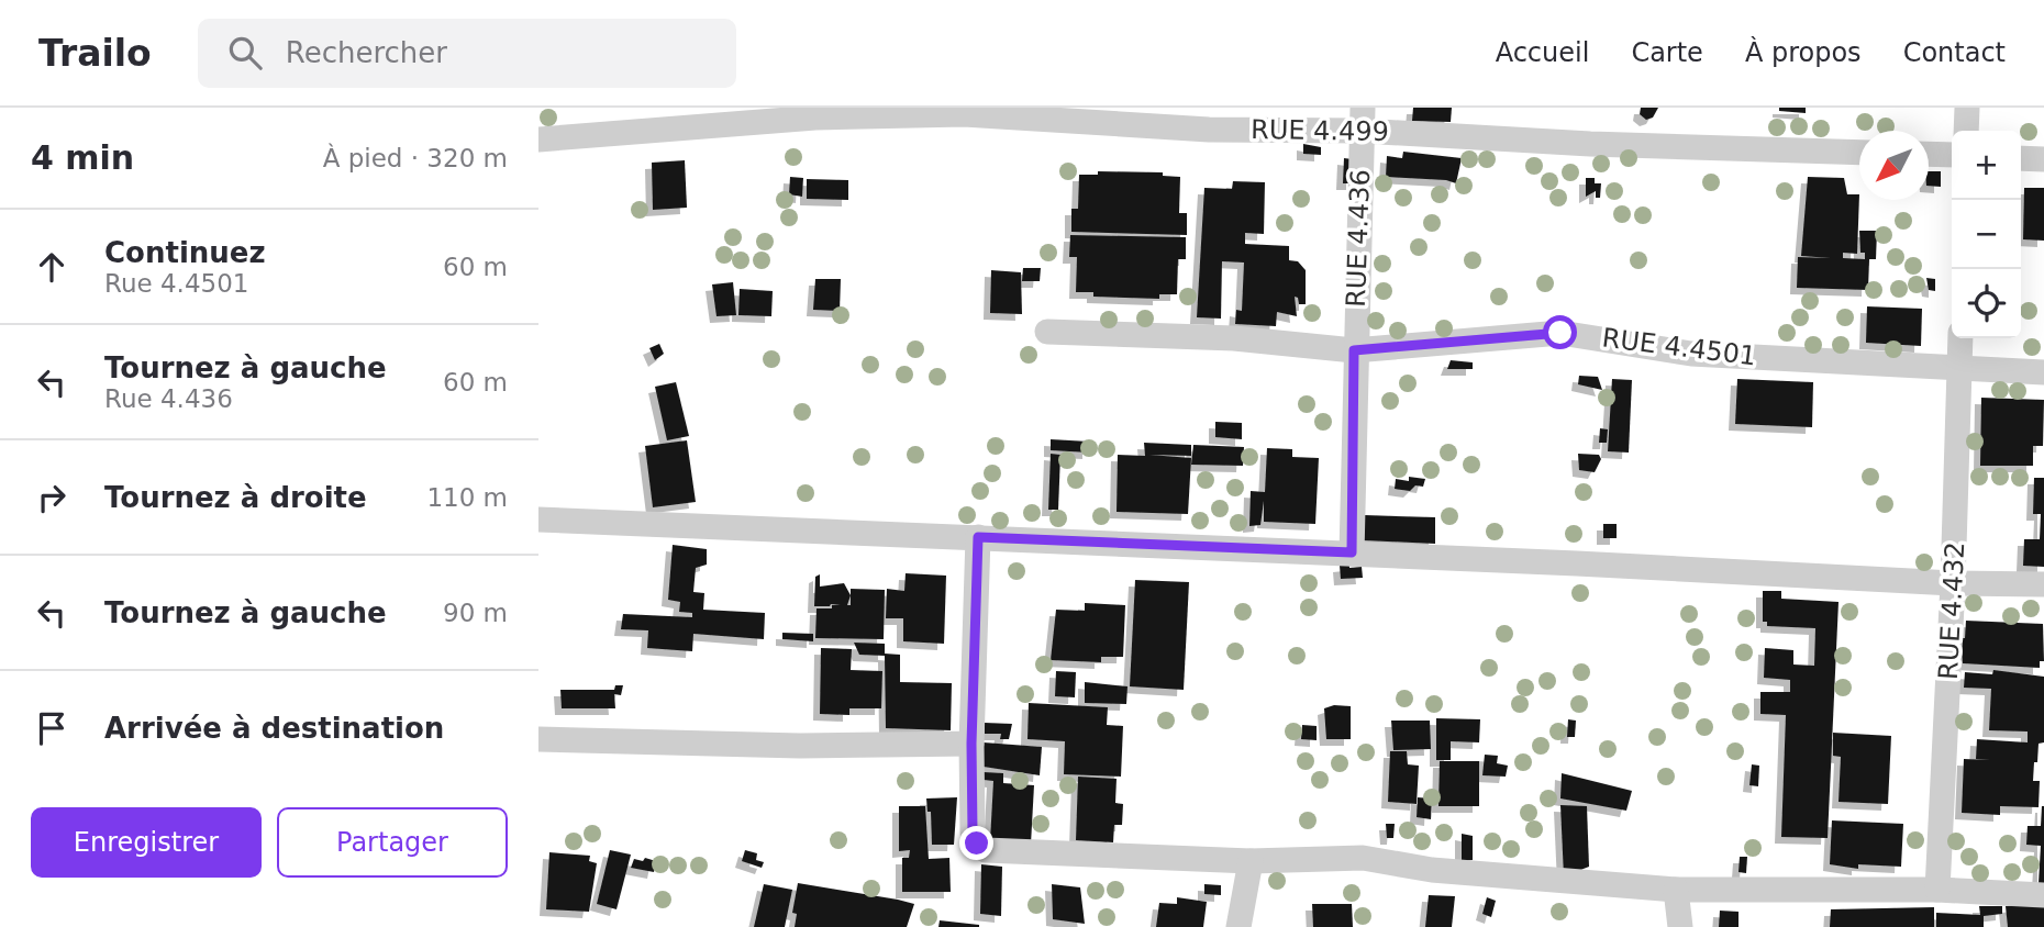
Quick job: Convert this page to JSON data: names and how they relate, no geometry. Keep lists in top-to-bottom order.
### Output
{
  "streets": {
    "street": [
      "RUE 4.499",
      "RUE 4.436",
      "RUE 4.4501",
      "RUE 4.432"
    ]
  },
  "crossings": [
    ["RUE 4.499", "RUE 4.436"],
    ["RUE 4.436", "RUE 4.4501"],
    ["RUE 4.4501", "RUE 4.432"]
  ],
  "north": "bottom left",
  "page": {
    "header": "Trailo",
    "search": "Rechercher",
    "nav": [
      "Accueil",
      "Carte",
      "À propos",
      "Contact"
    ],
    "heading": ["4 min", "À pied · 320 m"],
    "map_buttons": ["+", "−"],
    "list": [
      ["Continuez", "Rue 4.4501", "60 m"],
      ["Tournez à gauche", "Rue 4.436", "60 m"],
      ["Tournez à droite", "110 m"],
      ["Tournez à gauche", "90 m"],
      "Arrivée à destination"
    ],
    "buttons": ["Enregistrer", "Partager"]
  }
}
